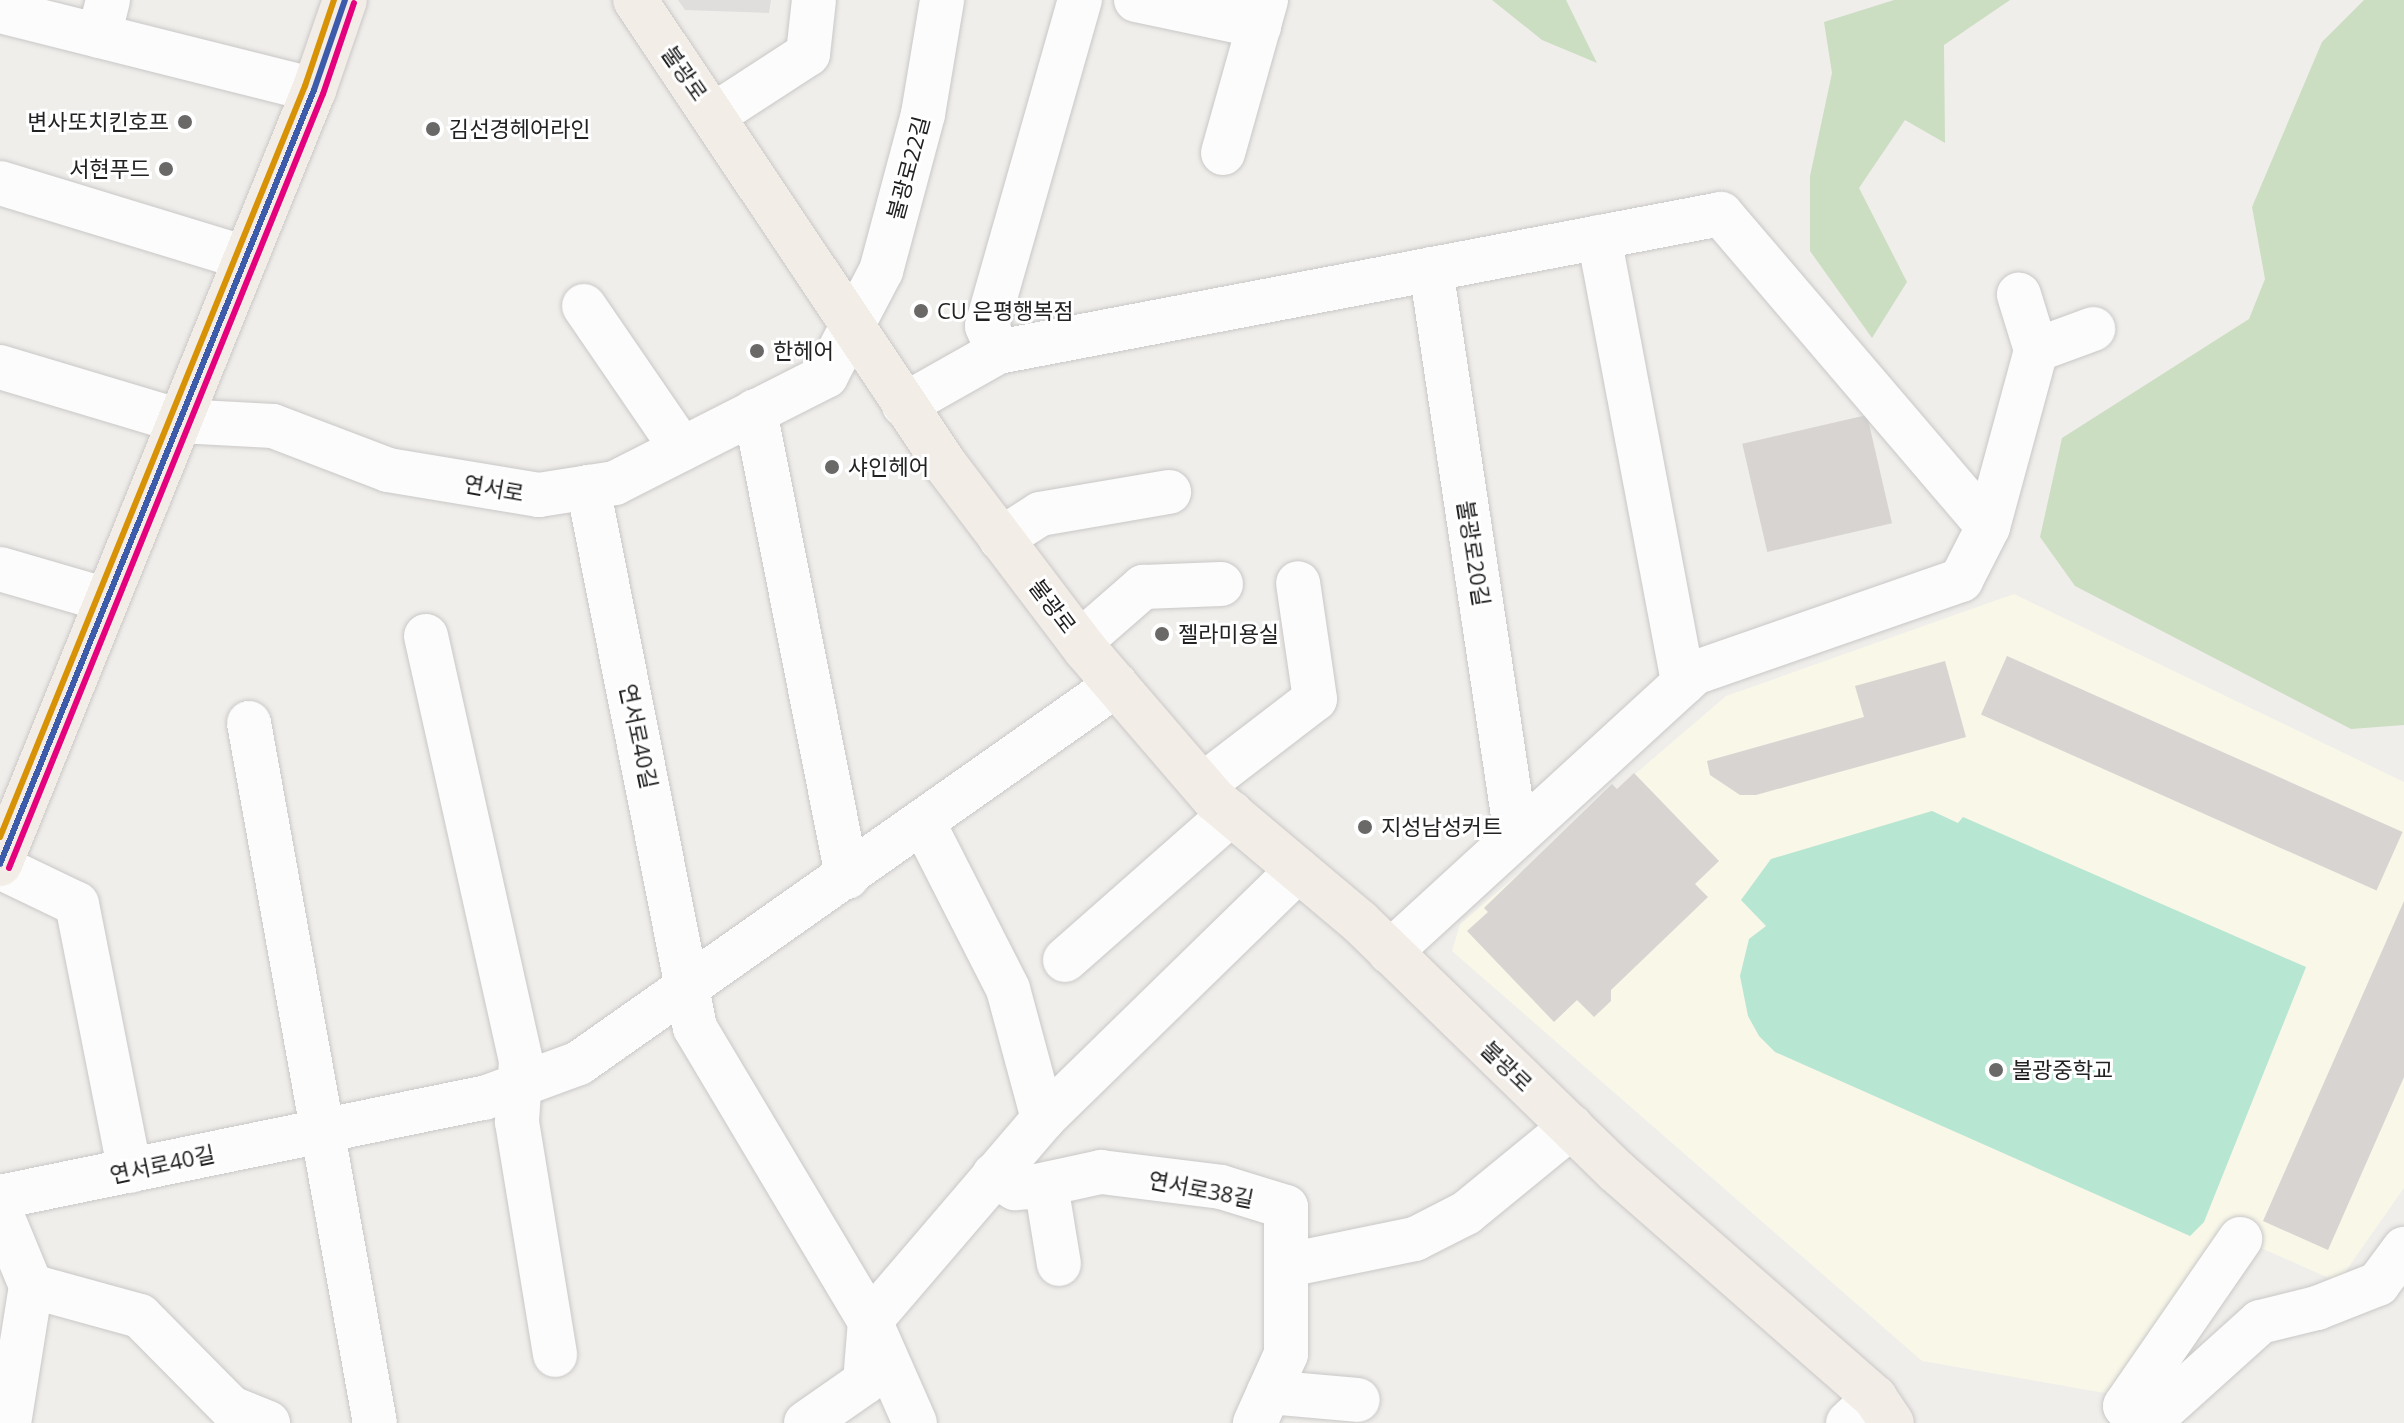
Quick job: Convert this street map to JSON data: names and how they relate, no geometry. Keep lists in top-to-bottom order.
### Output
{
  "streets": {
    "main road": ["불광로"],
    "street": [
      "불광로22길",
      "연서로",
      "불광로20길",
      "연서로40길",
      "연서로38길"
    ]
  },
  "crossings": [
    ["불광로", "불광로22길"],
    ["불광로", "연서로40길"],
    ["불광로22길", "연서로"],
    ["연서로", "연서로40길"]
  ],
  "places": [
    "변사또치킨호프",
    "김선경헤어라인",
    "서현푸드",
    "CU 은평행복점",
    "한헤어",
    "샤인헤어",
    "젤라미용실",
    "지성남성커트",
    "불광중학교"
  ]
}
